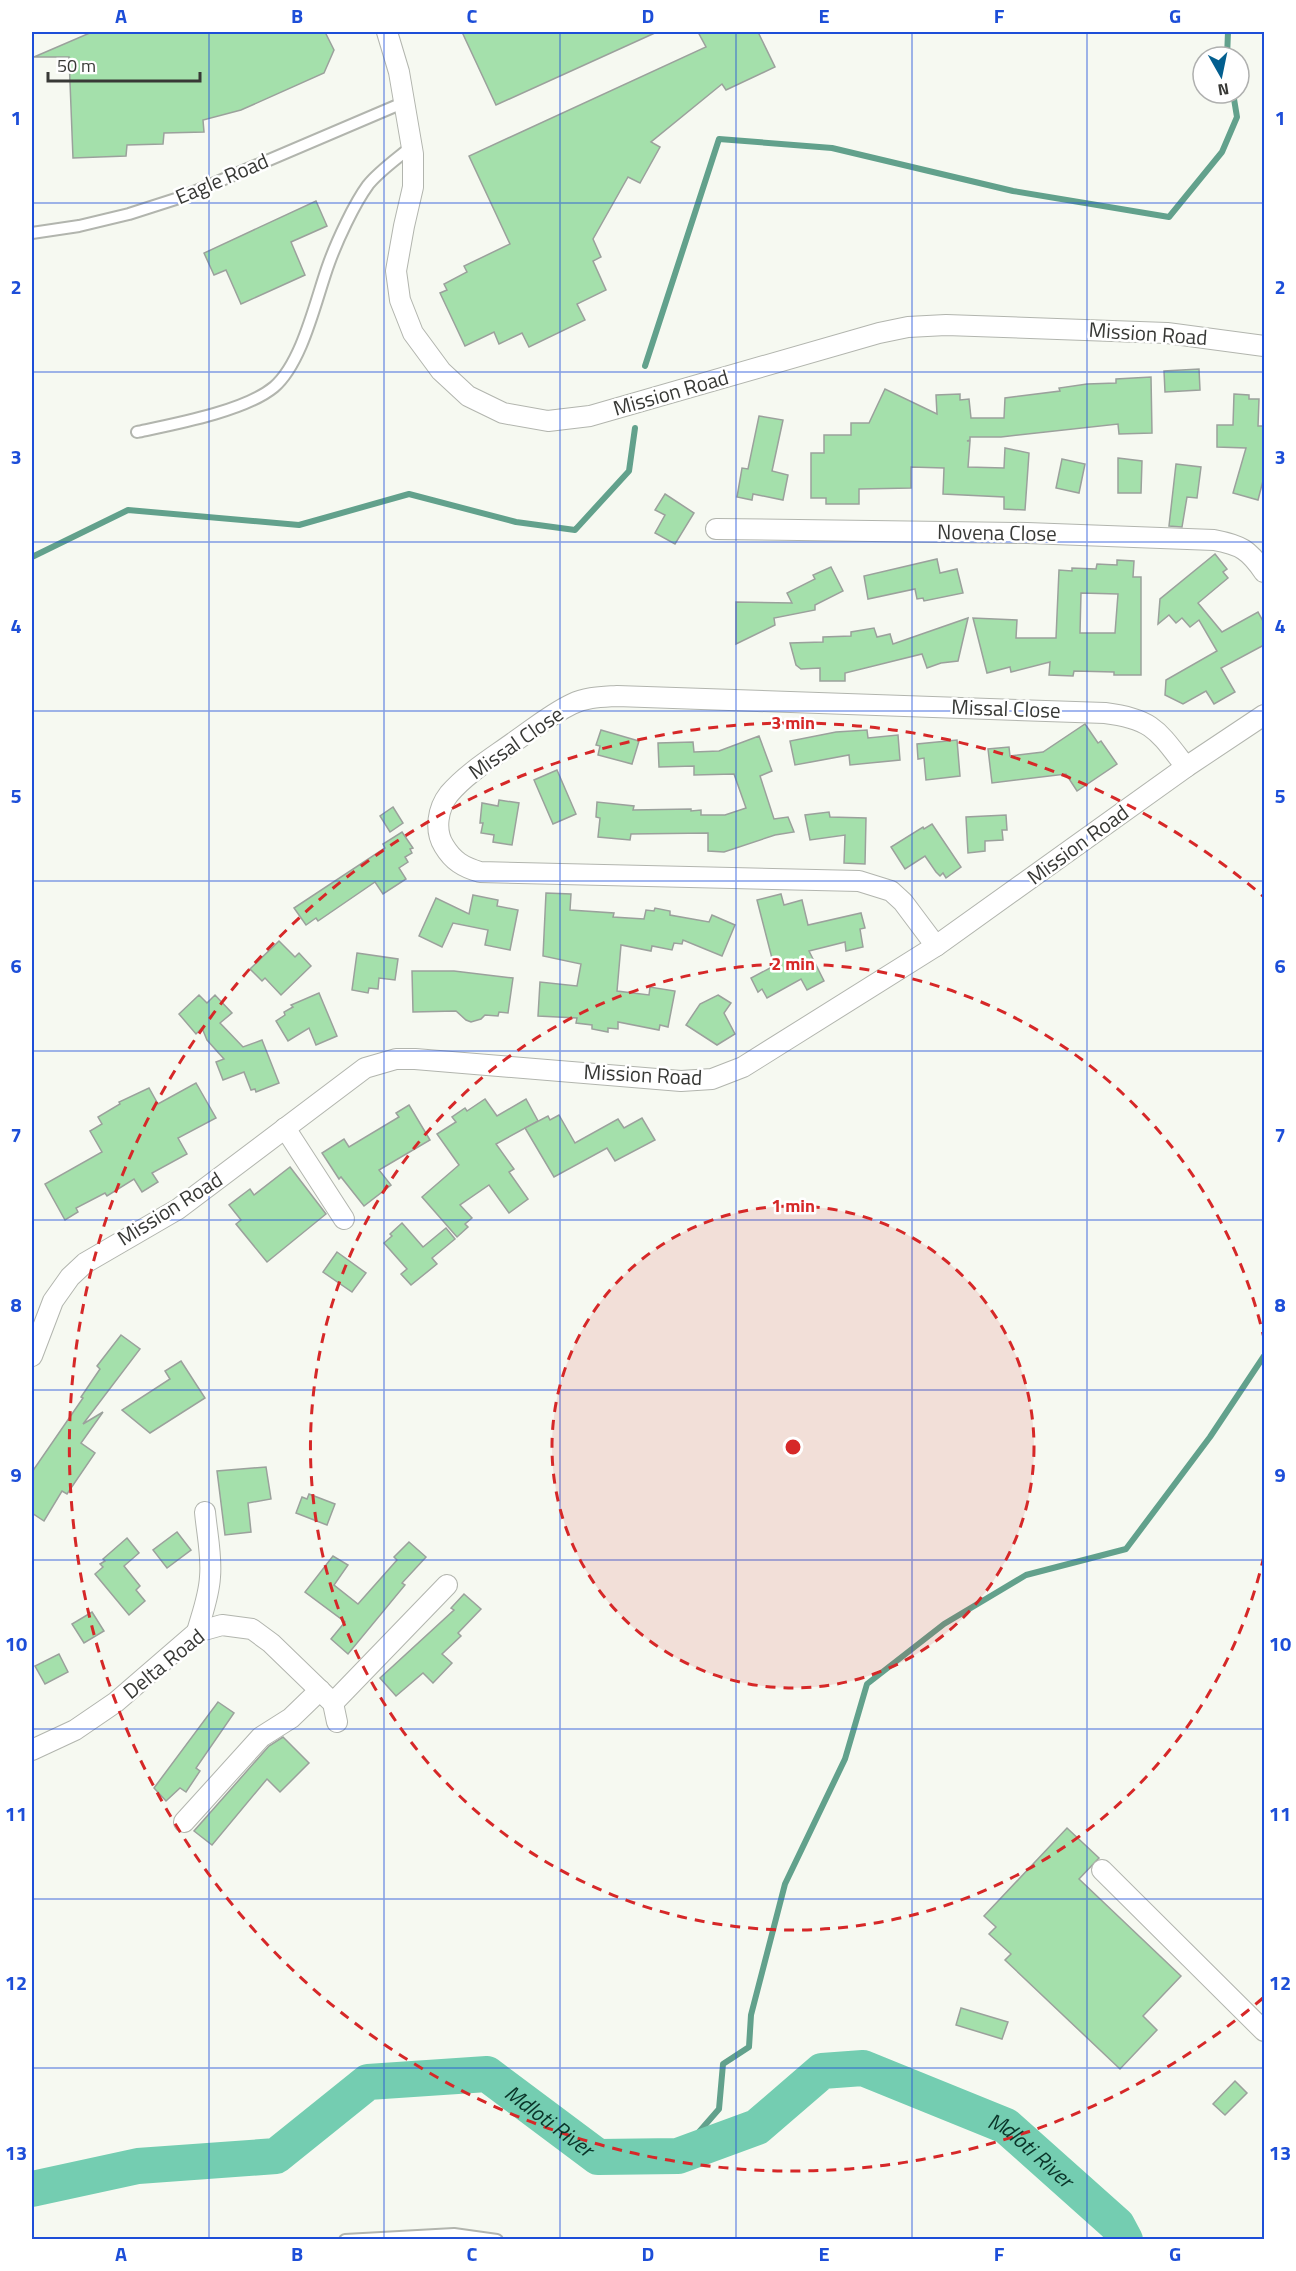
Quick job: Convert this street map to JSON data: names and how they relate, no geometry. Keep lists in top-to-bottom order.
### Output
{
  "streets": {
    "street": [
      "Mission Road",
      "Novena Close",
      "Missal Close",
      "Delta Road"
    ],
    "lane": ["Eagle Road"]
  },
  "crossings": [
    ["Eagle Road", "Mission Road"],
    ["Mission Road", "Missal Close"]
  ],
  "water": ["Mdloti River"],
  "scale_bar": "50 m",
  "north": "bottom",
  "grid": {
    "columns": [
      "A",
      "B",
      "C",
      "D",
      "E",
      "F",
      "G"
    ],
    "rows": [
      "1",
      "2",
      "3",
      "4",
      "5",
      "6",
      "7",
      "8",
      "9",
      "10",
      "11",
      "12",
      "13"
    ]
  },
  "rings": ["3 min", "2 min", "1 min"]
}
